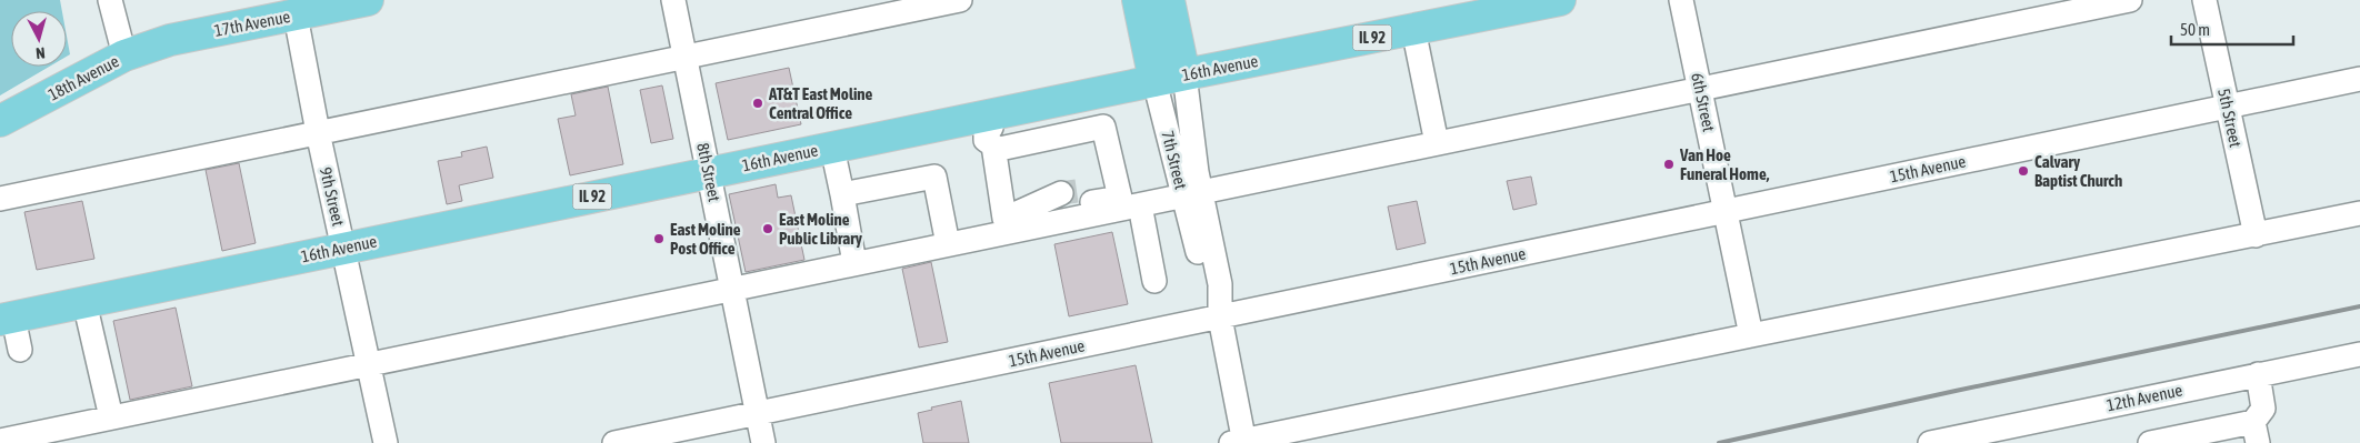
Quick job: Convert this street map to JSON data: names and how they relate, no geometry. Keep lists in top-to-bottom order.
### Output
{
  "streets": {
    "main road": [
      "17th Avenue",
      "IL 92",
      "16th Avenue",
      "18th Avenue",
      "7th Street"
    ],
    "street": [
      "6th Street",
      "5th Street",
      "15th Avenue",
      "8th Street",
      "9th Street",
      "12th Avenue"
    ]
  },
  "crossings": [
    ["17th Avenue", "18th Avenue"],
    ["17th Avenue", "9th Street"],
    ["16th Avenue", "7th Street"],
    ["16th Avenue", "8th Street"],
    ["16th Avenue", "9th Street"],
    ["6th Street", "15th Avenue"],
    ["5th Street", "15th Avenue"],
    ["7th Street", "15th Avenue"],
    ["15th Avenue", "8th Street"]
  ],
  "places": [
    "AT&T East Moline Central Office",
    "Van Hoe Funeral Home,",
    "Calvary Baptist Church",
    "East Moline Public Library",
    "East Moline Post Office"
  ],
  "scale_bar": "50 m",
  "north": "bottom"
}
